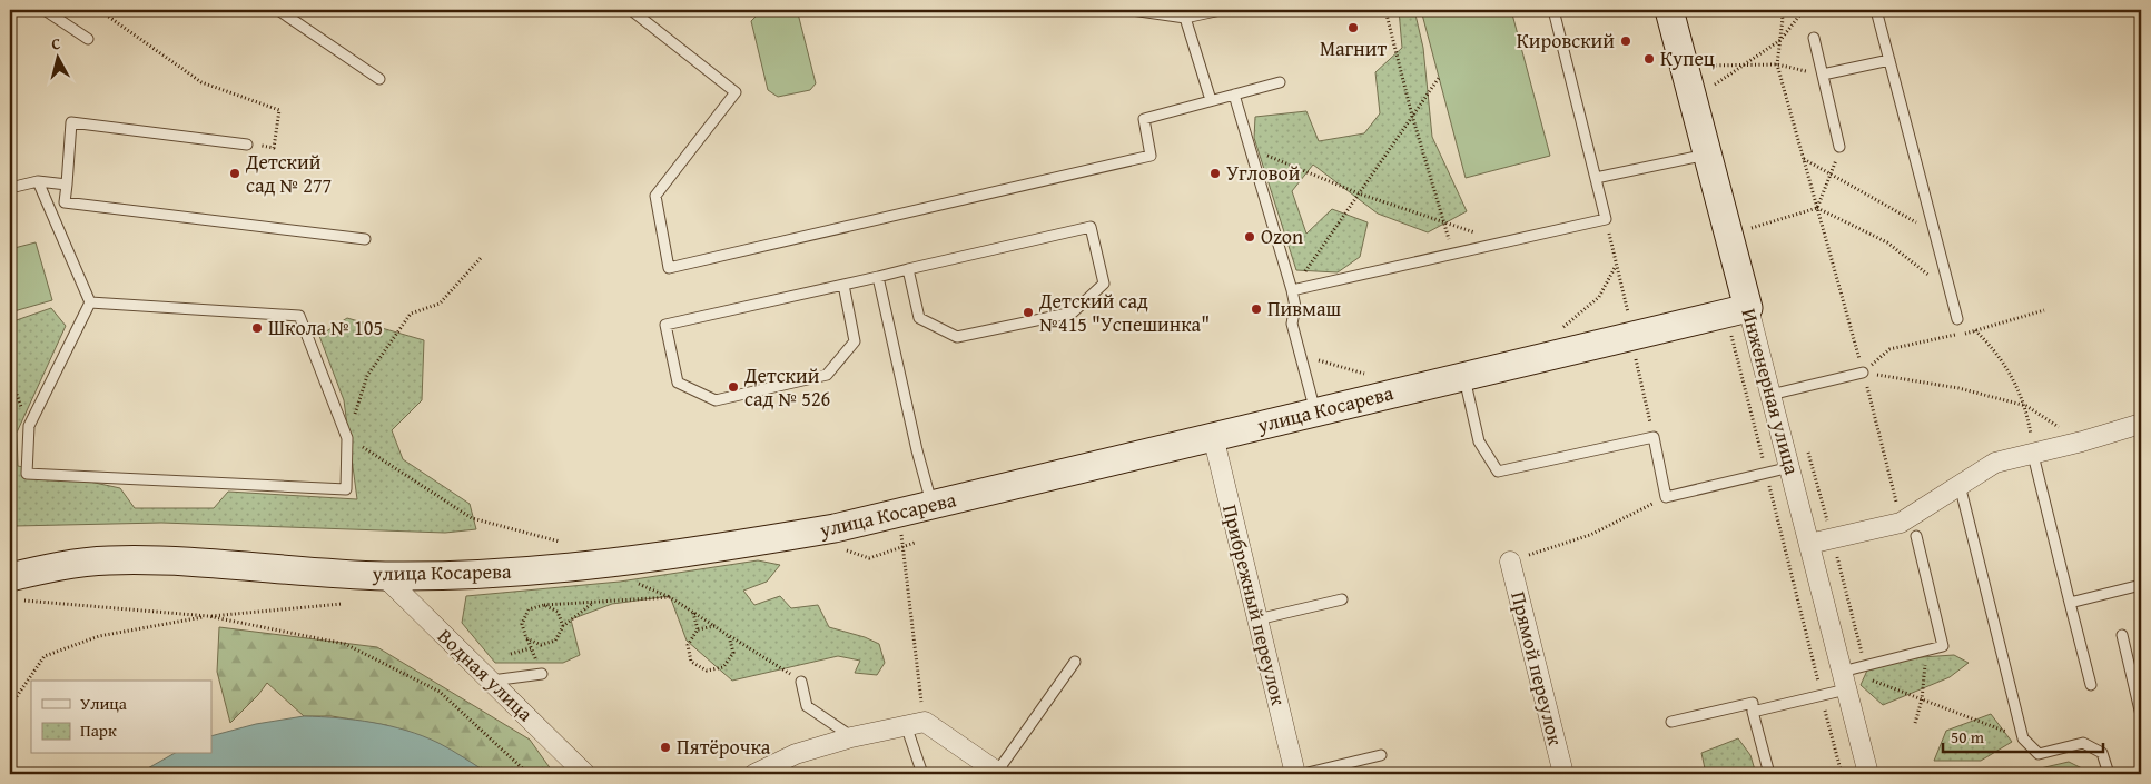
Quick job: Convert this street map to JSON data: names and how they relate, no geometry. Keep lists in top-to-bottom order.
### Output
{
  "streets": {
    "street": [
      "Инженерная улица",
      "улица Косарева",
      "Прибрежный переулок",
      "Прямой переулок",
      "Водная улица"
    ]
  },
  "crossings": [
    ["Инженерная улица", "улица Косарева"],
    ["улица Косарева", "Прибрежный переулок"],
    ["улица Косарева", "Водная улица"]
  ],
  "places": [
    "Магнит",
    "Кировский",
    "Купец",
    "Детcкий сад № 277",
    "Угловой",
    "Ozon",
    "Пивмаш",
    "Детский сад №415 \"Успешинка\"",
    "Школа № 105",
    "Детcкий сад № 526",
    "Пятёрочка"
  ],
  "legend": ["Улица", "Парк"],
  "scale_bar": "50 m",
  "north": "top"
}
